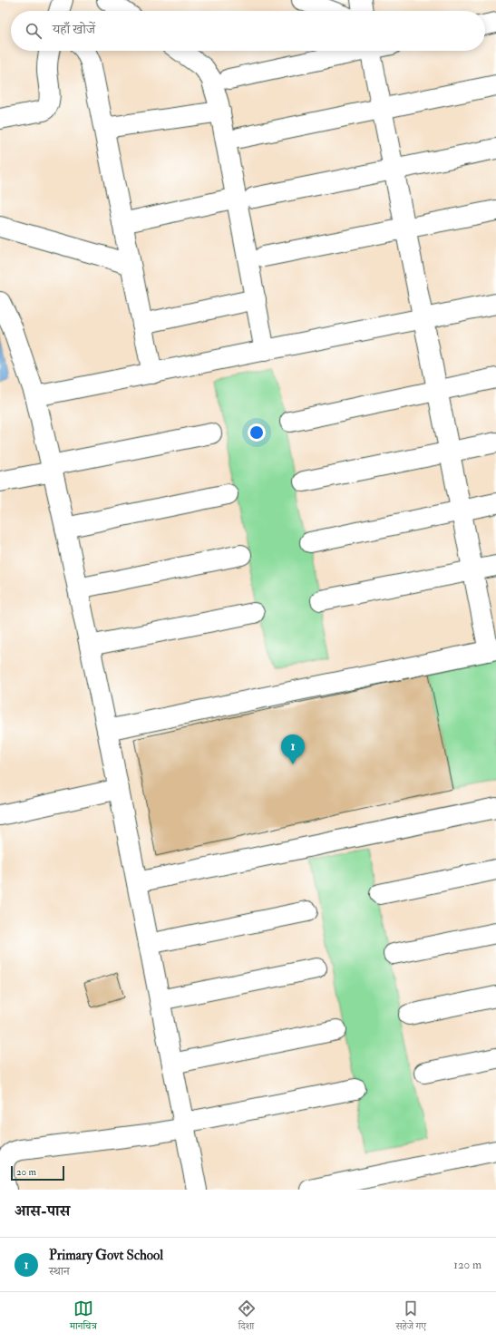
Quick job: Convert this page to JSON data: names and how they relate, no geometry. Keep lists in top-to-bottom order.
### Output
{
  "scale_bar": "20 m",
  "page": {
    "search": "यहाँ खोजें",
    "pins": "1",
    "scale": "20 m",
    "heading": "आस-पास",
    "list": [
      {
        "mark": "1",
        "name": "Primary Govt School",
        "note": "स्थान",
        "value": "120 m"
      }
    ],
    "nav": ["मानचित्र", "दिशा", "सहेजे गए"]
  }
}
